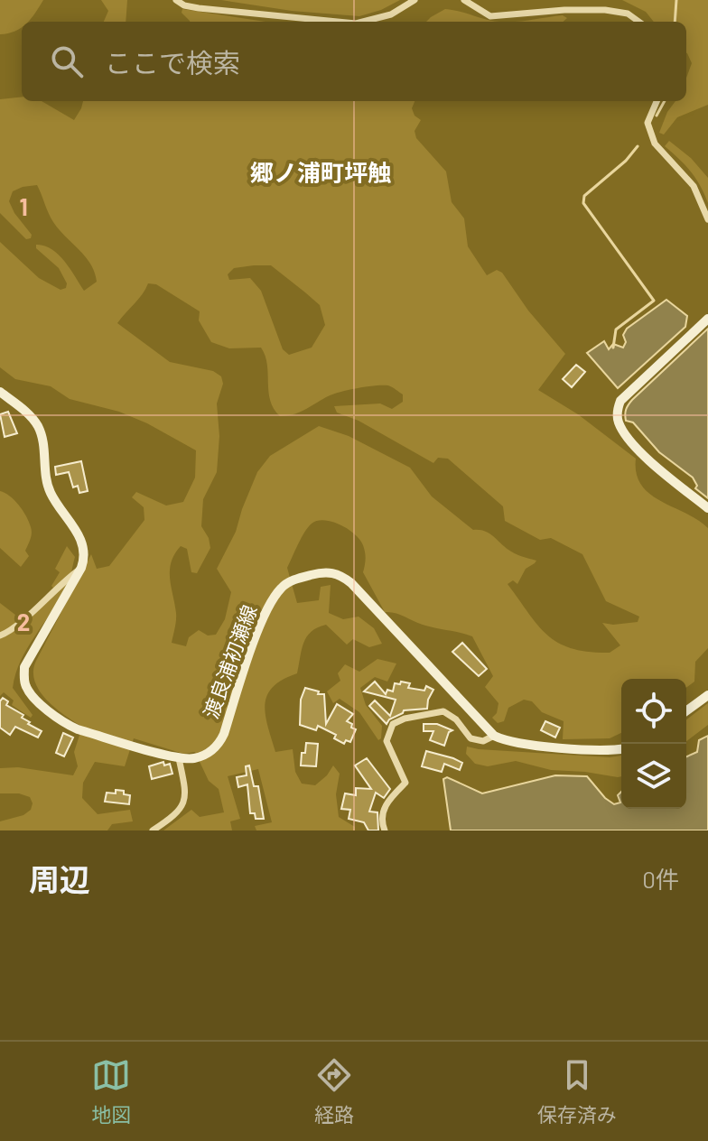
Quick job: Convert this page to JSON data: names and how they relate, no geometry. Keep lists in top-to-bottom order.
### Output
{
  "streets": {
    "main road": ["渡良浦初瀬線"]
  },
  "districts": ["郷ノ浦町坪触"],
  "page": {
    "search": "ここで検索",
    "heading": ["周辺", "0件"],
    "nav": ["地図", "経路", "保存済み"]
  },
  "grid": {
    "rows": ["1", "2"]
  }
}
